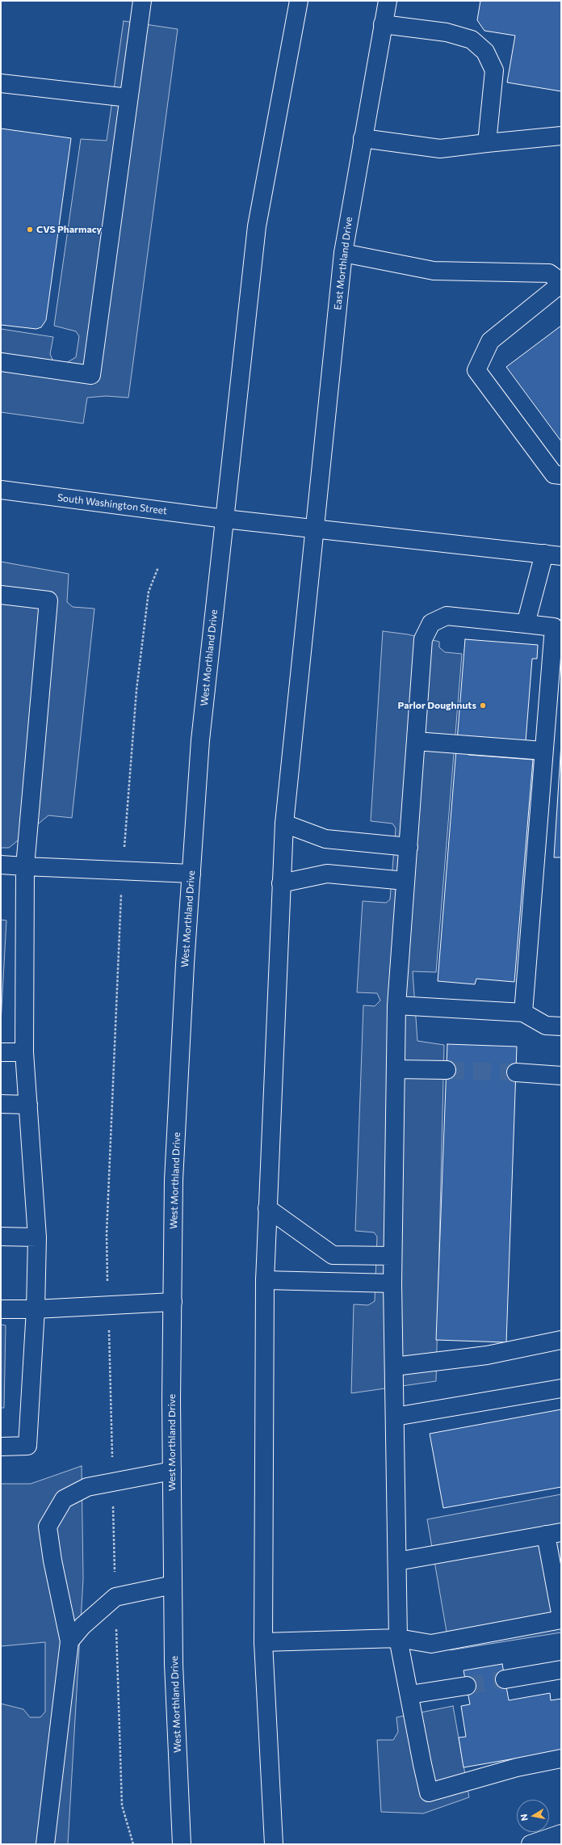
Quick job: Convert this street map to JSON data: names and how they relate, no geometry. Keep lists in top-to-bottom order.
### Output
{
  "streets": {
    "main road": ["East Morthland Drive", "South Washington Street", "West Morthland Drive"]
  },
  "crossings": [
    ["East Morthland Drive", "South Washington Street"],
    ["South Washington Street", "West Morthland Drive"]
  ],
  "places": ["CVS Pharmacy", "Parlor Doughnuts"],
  "north": "left"
}
